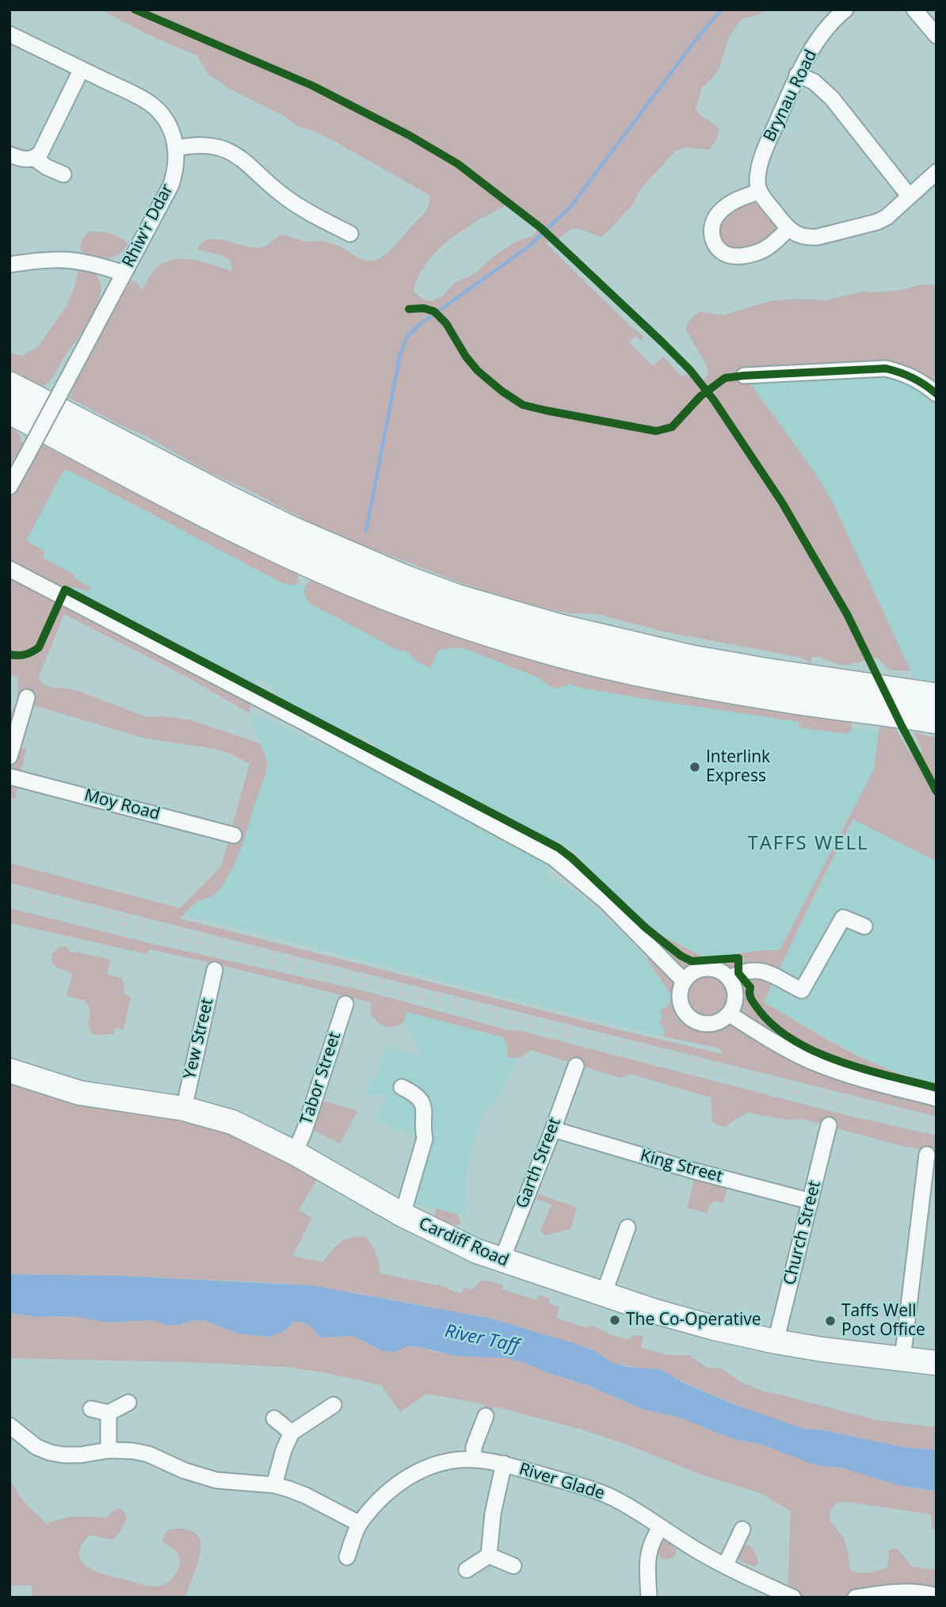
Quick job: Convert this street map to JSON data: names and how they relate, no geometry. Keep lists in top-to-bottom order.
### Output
{
  "streets": {
    "main road": ["Cardiff Road"],
    "street": [
      "Brynau Road",
      "Rhiw'r Ddar",
      "Moy Road",
      "Yew Street",
      "Tabor Street",
      "Garth Street",
      "King Street",
      "Church Street",
      "River Glade"
    ]
  },
  "crossings": [
    ["Yew Street", "Cardiff Road"],
    ["Tabor Street", "Cardiff Road"],
    ["Garth Street", "King Street"],
    ["Garth Street", "Cardiff Road"],
    ["King Street", "Church Street"],
    ["Church Street", "Cardiff Road"]
  ],
  "districts": ["TAFFS WELL"],
  "water": ["River Taff"],
  "places": ["Interlink Express", "The Co-Operative", "Taffs Well Post Office"]
}
